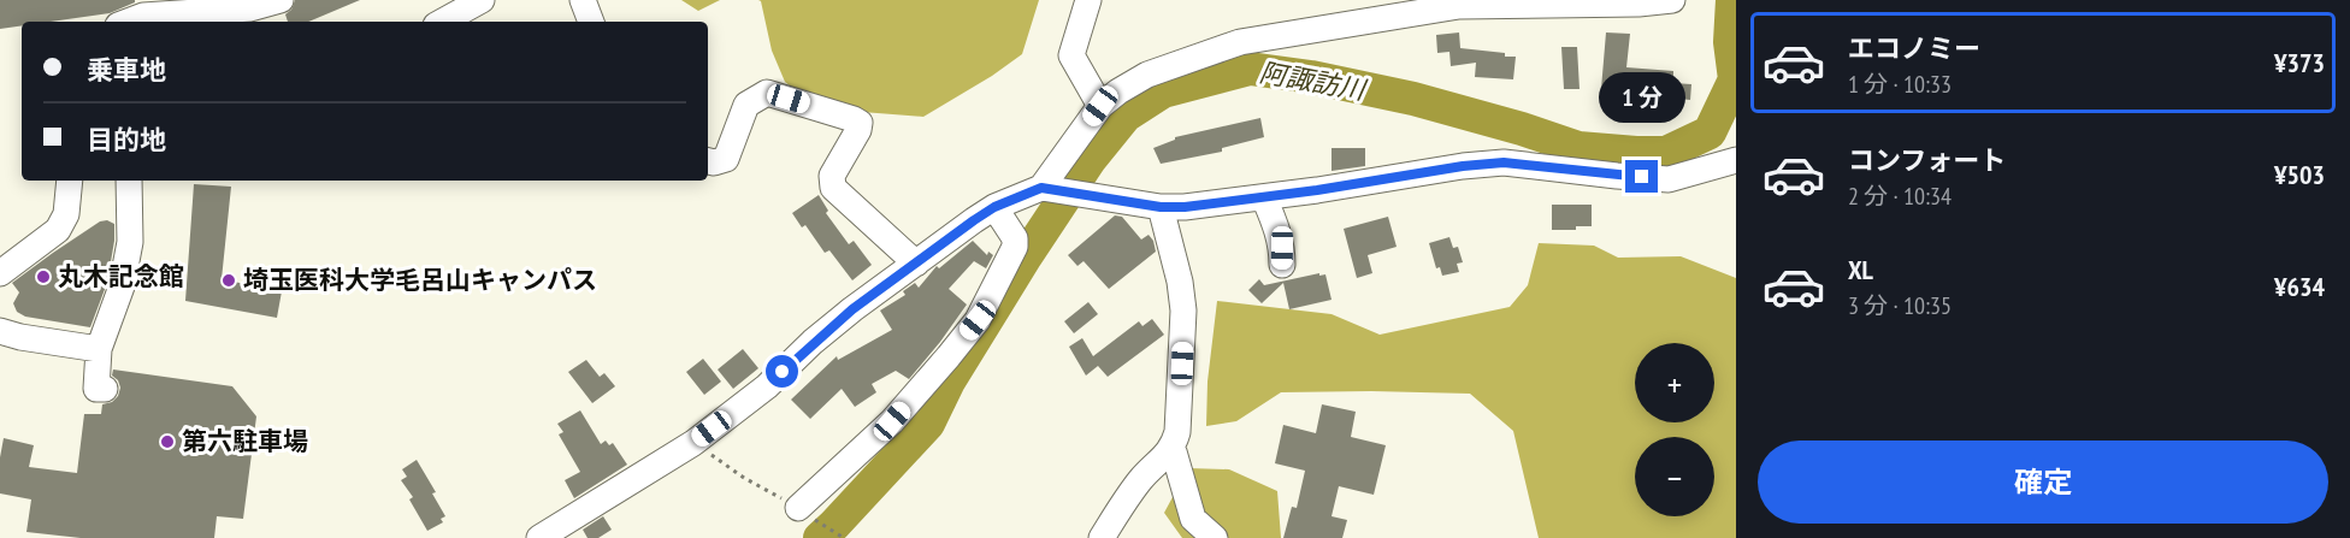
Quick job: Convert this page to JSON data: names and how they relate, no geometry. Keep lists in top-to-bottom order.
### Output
{
  "water": ["阿諏訪川"],
  "places": ["丸木記念館", "埼玉医科大学毛呂山キャンパス", "第六駐車場"],
  "page": {
    "list": [
      {
        "name": "エコノミー",
        "note": "1 分 · 10:33",
        "value": "¥373"
      },
      {
        "name": "コンフォート",
        "note": "2 分 · 10:34",
        "value": "¥503"
      },
      {
        "name": "XL",
        "note": "3 分 · 10:35",
        "value": "¥634"
      }
    ],
    "banner": ["乗車地", "目的地"],
    "bubble": "1 分",
    "map_buttons": ["+", "−"],
    "buttons": "確定"
  }
}
